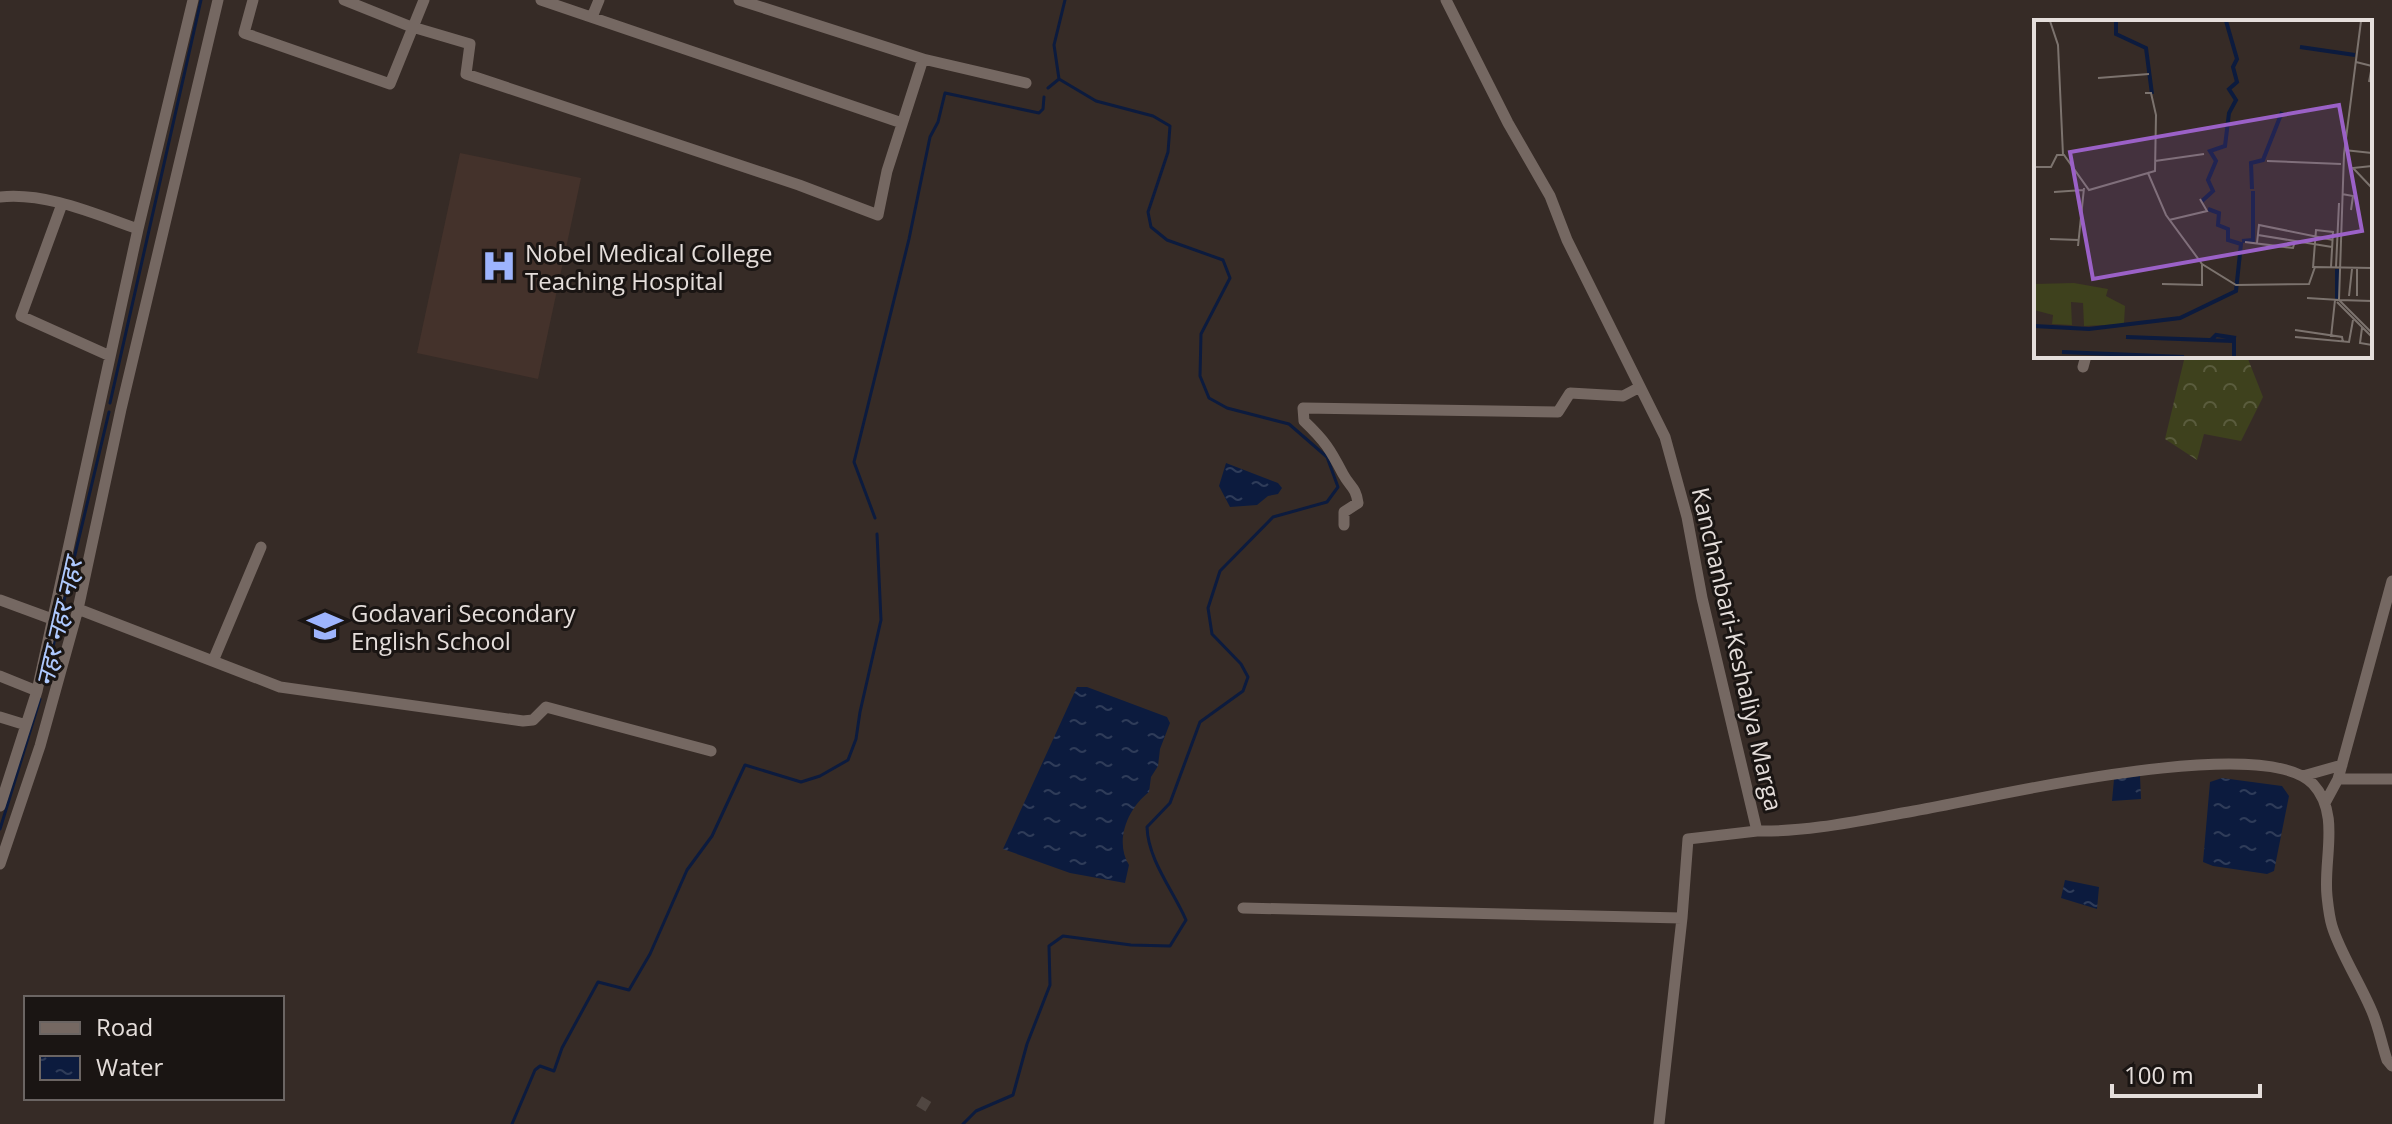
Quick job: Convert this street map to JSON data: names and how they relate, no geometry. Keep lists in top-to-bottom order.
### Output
{
  "streets": {
    "street": ["Kanchanbari-Keshaliya Marga"]
  },
  "water": ["नहर नहर नहर"],
  "places": {
    "hospital": ["Nobel Medical College Teaching Hospital"],
    "school or university": ["Godavari Secondary English School"]
  },
  "legend": ["Road", "Water"],
  "scale_bar": "100 m"
}
